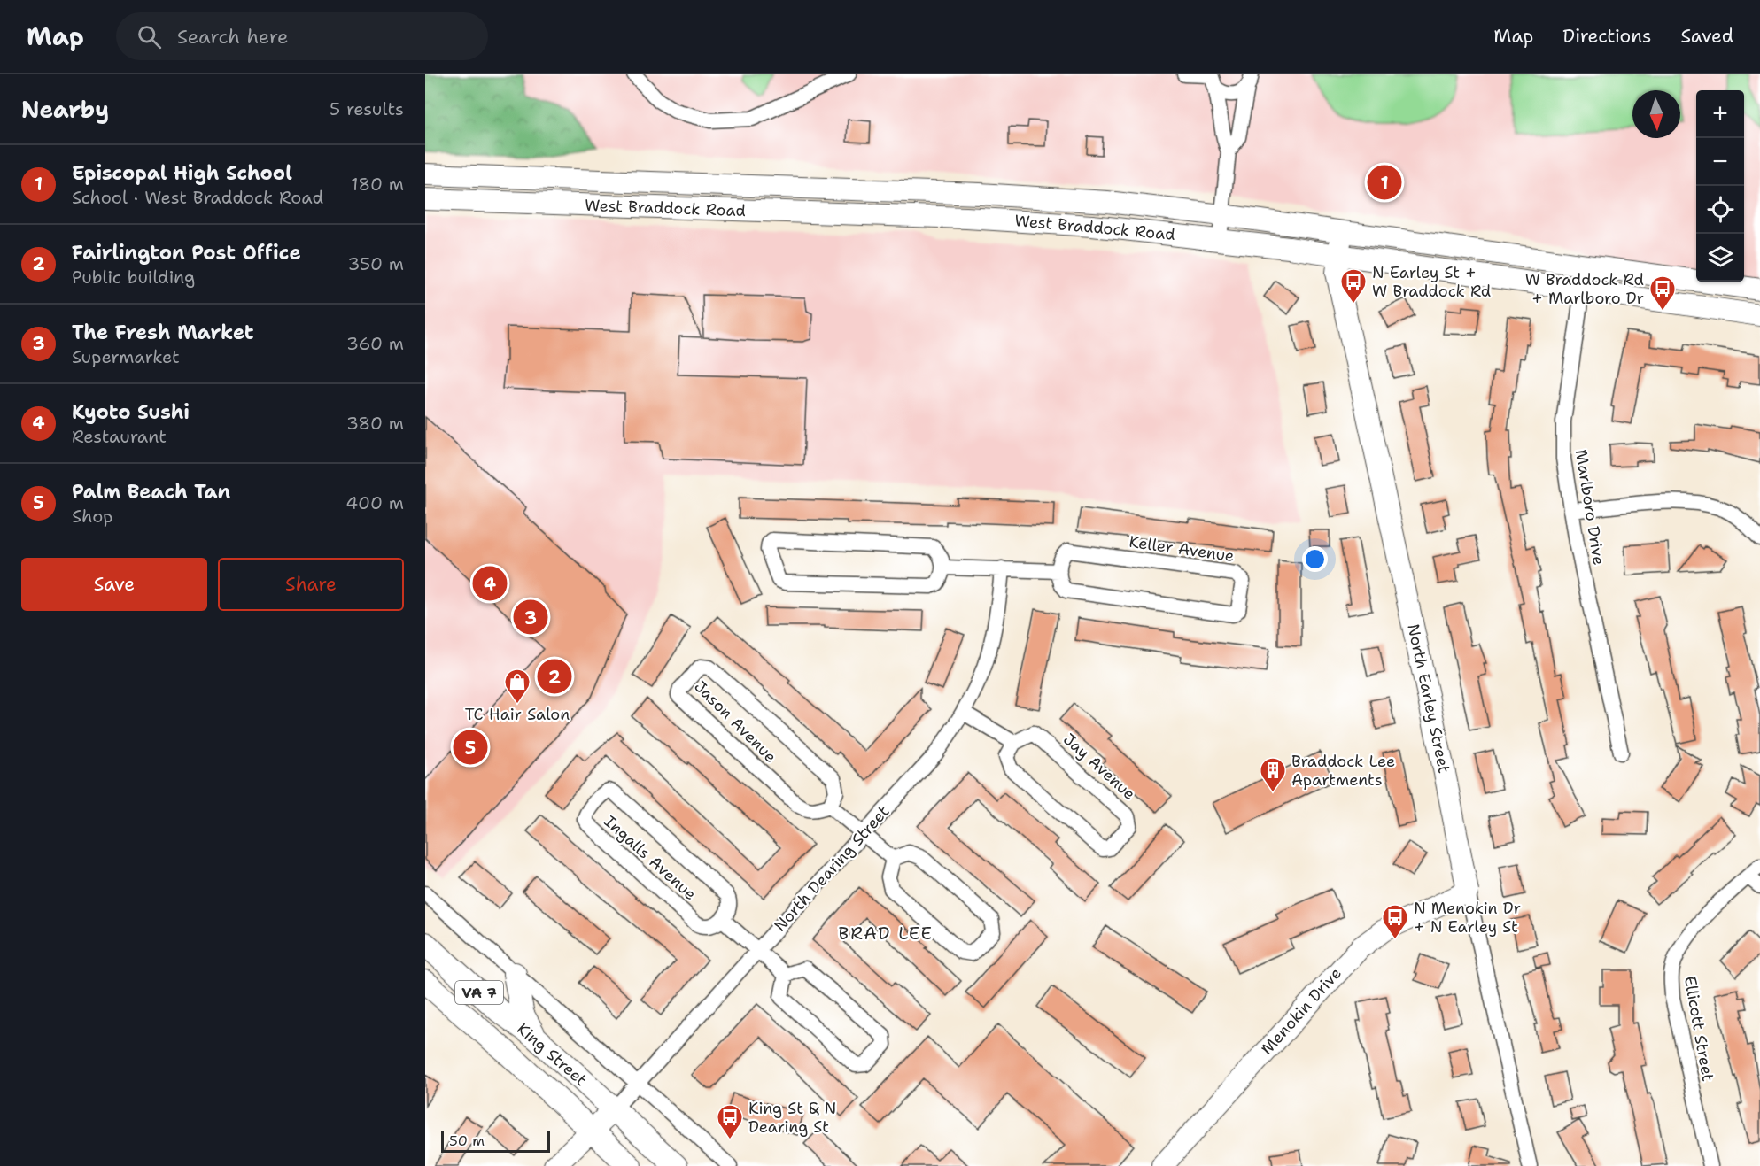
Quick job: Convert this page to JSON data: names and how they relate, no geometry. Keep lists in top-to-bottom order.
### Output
{
  "streets": {
    "main road": [
      "West Braddock Road",
      "North Earley Street",
      "North Dearing Street",
      "VA 7",
      "Menokin Drive",
      "King Street"
    ],
    "street": [
      "Marlboro Drive",
      "Keller Avenue",
      "Jason Avenue",
      "Jay Avenue",
      "Ingalls Avenue",
      "Ellicott Street"
    ]
  },
  "crossings": [
    ["West Braddock Road", "Marlboro Drive"],
    ["West Braddock Road", "North Earley Street"],
    ["North Earley Street", "Menokin Drive"],
    ["North Dearing Street", "King Street"]
  ],
  "districts": ["BRAD LEE"],
  "places": {
    "bus stop": [
      "N Earley St + W Braddock Rd",
      "W Braddock Rd + Marlboro Dr",
      "N Menokin Dr + N Earley St",
      "King St & N Dearing St"
    ],
    "shop": ["TC Hair Salon"],
    "building": ["Braddock Lee Apartments"]
  },
  "scale_bar": "50 m",
  "north": "bottom",
  "page": {
    "header": "Map",
    "search": "Search here",
    "nav": ["Map", "Directions", "Saved"],
    "heading": ["Nearby", "5 results"],
    "map_buttons": ["+", "−"],
    "list": [
      {
        "mark": "1",
        "name": "Episcopal High School",
        "note": "School · West Braddock Road",
        "value": "180 m"
      },
      {
        "mark": "2",
        "name": "Fairlington Post Office",
        "note": "Public building",
        "value": "350 m"
      },
      {
        "mark": "3",
        "name": "The Fresh Market",
        "note": "Supermarket",
        "value": "360 m"
      },
      {
        "mark": "4",
        "name": "Kyoto Sushi",
        "note": "Restaurant",
        "value": "380 m"
      },
      {
        "mark": "5",
        "name": "Palm Beach Tan",
        "note": "Shop",
        "value": "400 m"
      }
    ],
    "pins": [
      "1",
      "4",
      "3",
      "2",
      "5"
    ],
    "buttons": ["Save", "Share"],
    "scale": "50 m"
  }
}
